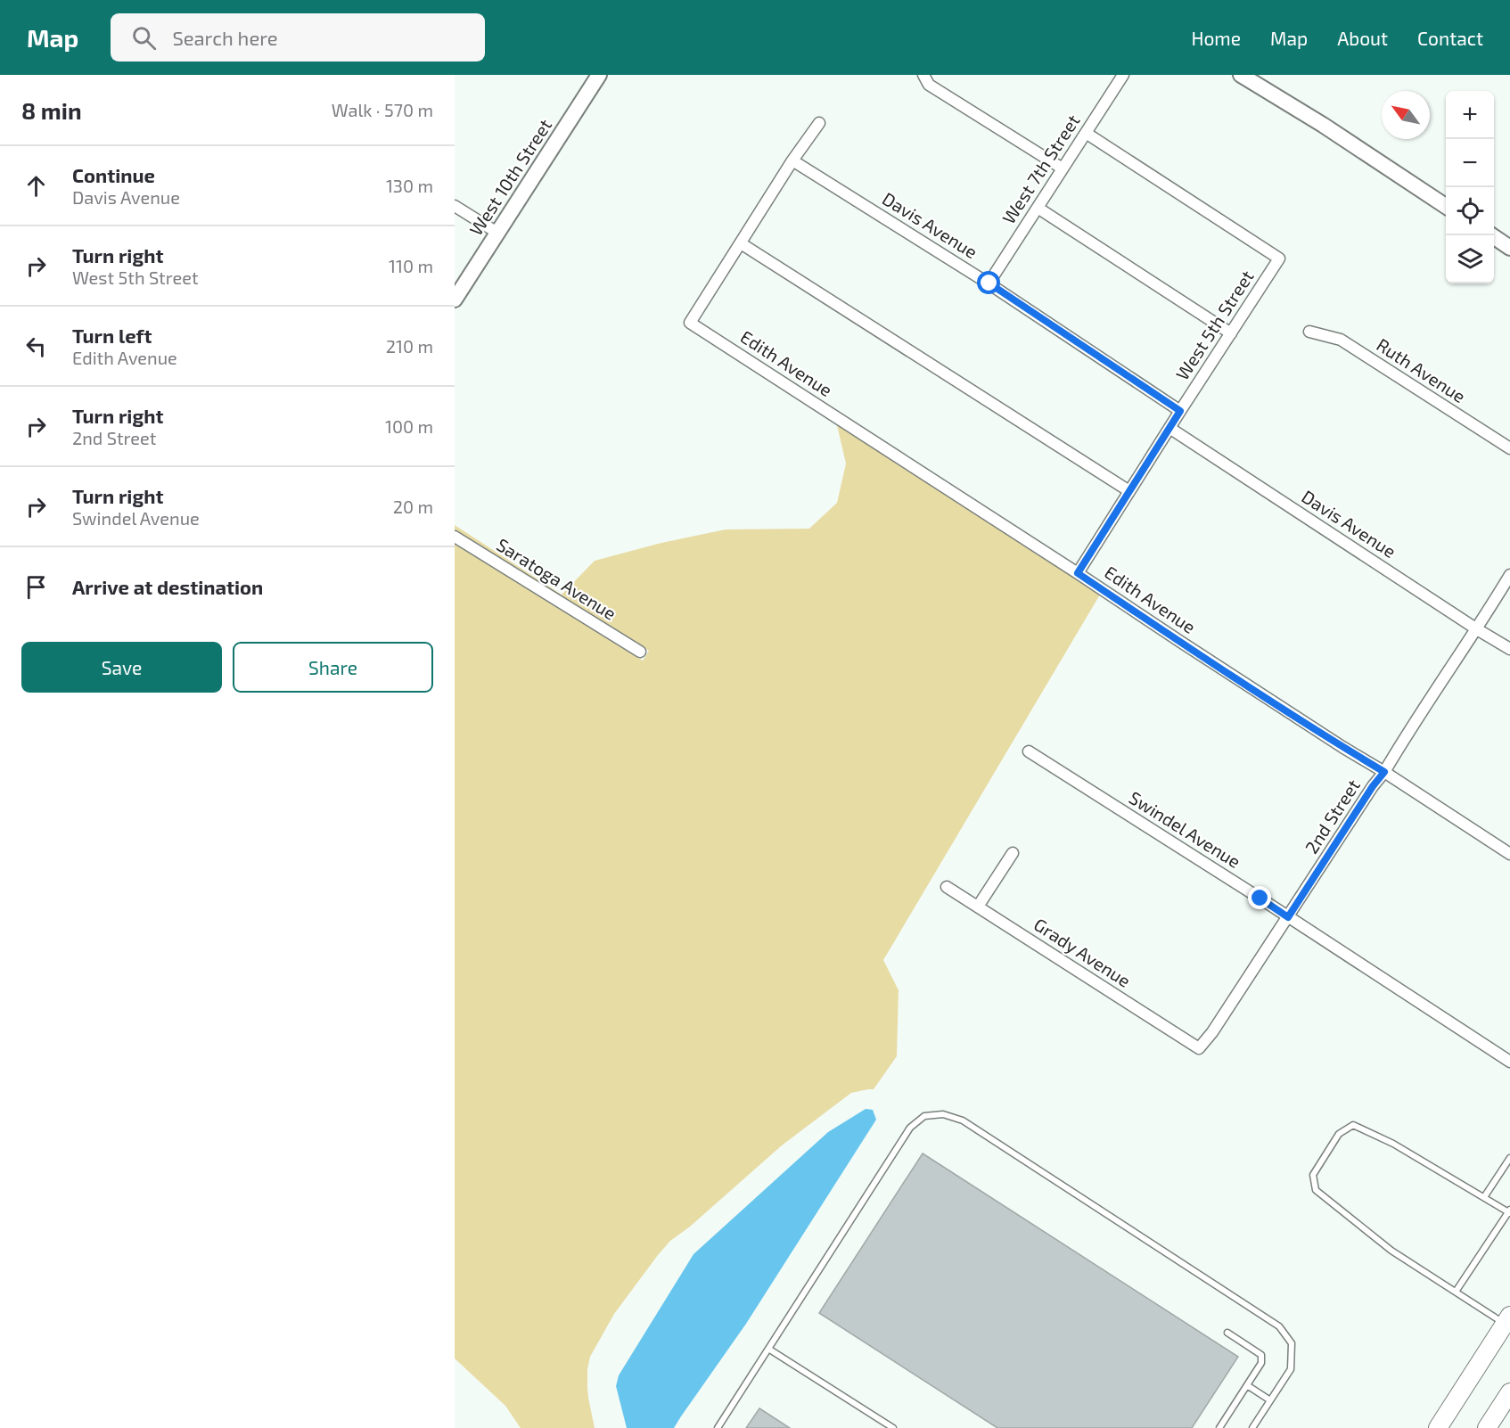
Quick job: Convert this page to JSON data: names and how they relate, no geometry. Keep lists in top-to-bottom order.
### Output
{
  "streets": {
    "street": [
      "West 7th Street",
      "West 10th Street",
      "Davis Avenue",
      "West 5th Street",
      "Edith Avenue",
      "Ruth Avenue",
      "Saratoga Avenue",
      "2nd Street",
      "Swindel Avenue",
      "Grady Avenue"
    ]
  },
  "crossings": [
    ["West 7th Street", "Davis Avenue"],
    ["West 7th Street", "West 5th Street"],
    ["Davis Avenue", "West 5th Street"],
    ["Davis Avenue", "2nd Street"],
    ["Edith Avenue", "2nd Street"],
    ["2nd Street", "Swindel Avenue"],
    ["2nd Street", "Grady Avenue"]
  ],
  "north": "top left",
  "page": {
    "header": "Map",
    "search": "Search here",
    "nav": [
      "Home",
      "Map",
      "About",
      "Contact"
    ],
    "heading": ["8 min", "Walk · 570 m"],
    "map_buttons": ["+", "−"],
    "list": [
      ["Continue", "Davis Avenue", "130 m"],
      ["Turn right", "West 5th Street", "110 m"],
      ["Turn left", "Edith Avenue", "210 m"],
      ["Turn right", "2nd Street", "100 m"],
      ["Turn right", "Swindel Avenue", "20 m"],
      "Arrive at destination"
    ],
    "buttons": ["Save", "Share"]
  }
}
